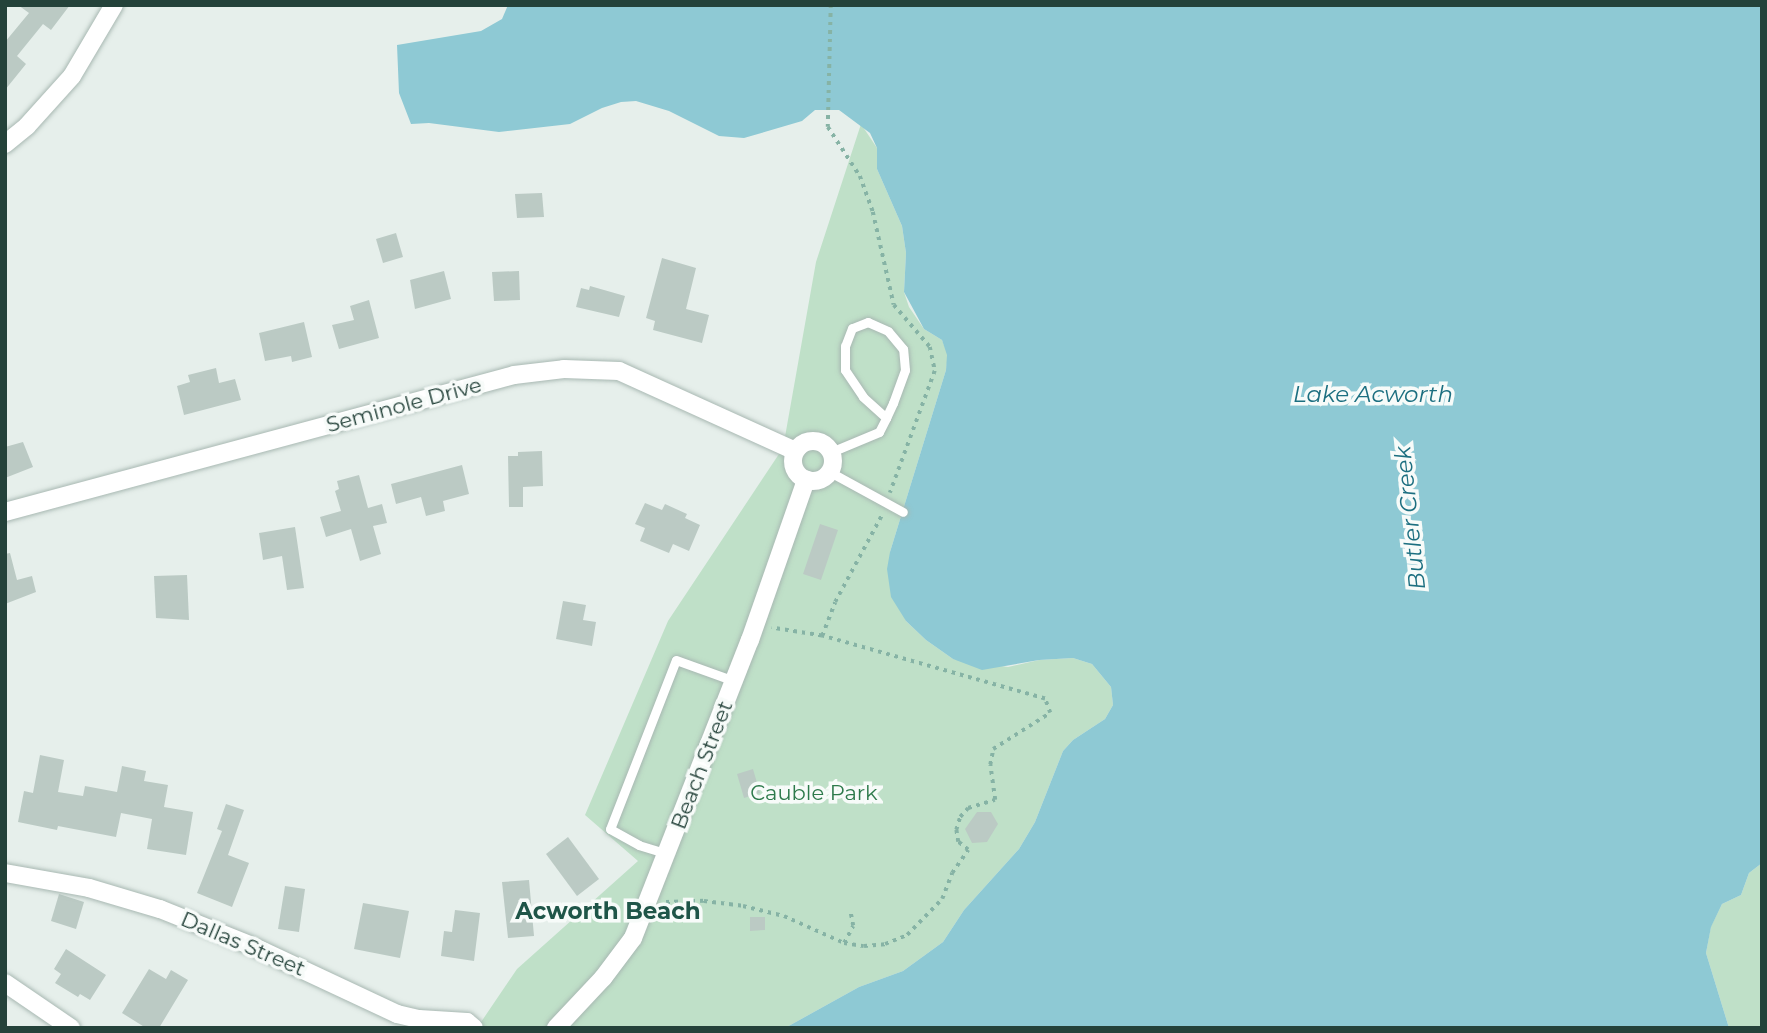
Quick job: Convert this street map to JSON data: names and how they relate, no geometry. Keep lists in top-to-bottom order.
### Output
{
  "streets": {
    "street": ["Seminole Drive", "Beach Street", "Dallas Street"]
  },
  "crossings": [
    ["Seminole Drive", "Beach Street"]
  ],
  "districts": ["Acworth Beach"],
  "water": ["Lake Acworth", "Butler Creek"],
  "parks": ["Cauble Park"]
}
